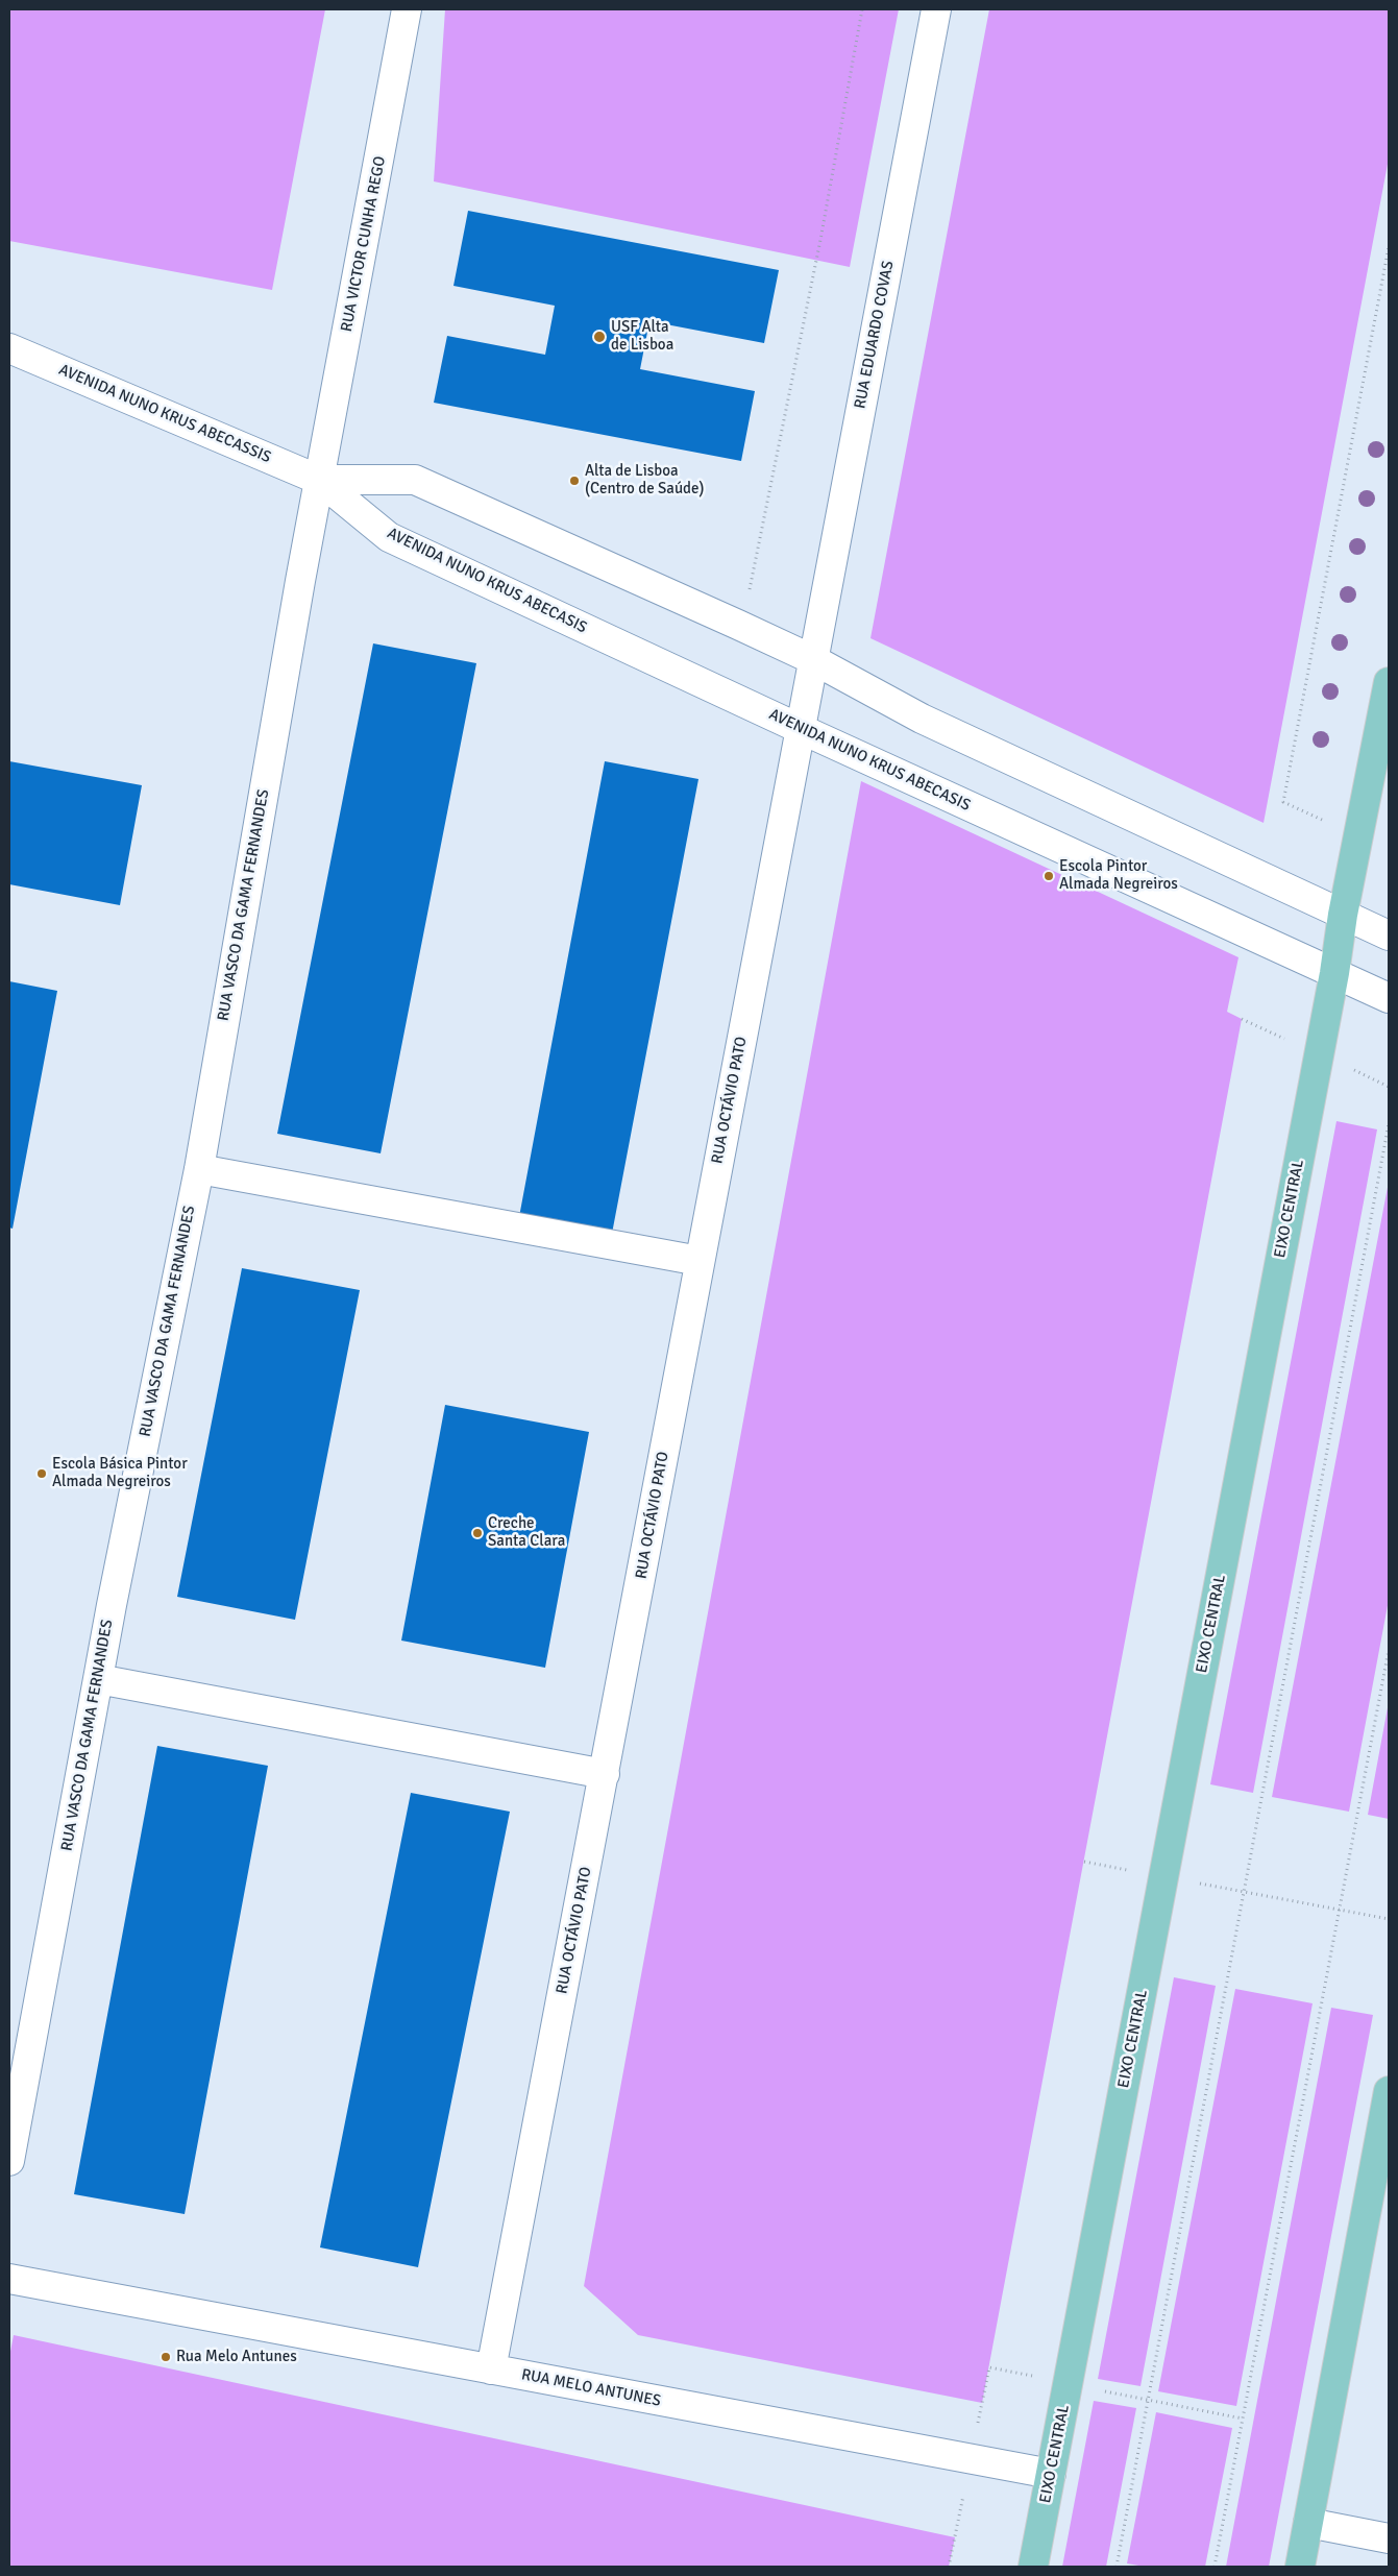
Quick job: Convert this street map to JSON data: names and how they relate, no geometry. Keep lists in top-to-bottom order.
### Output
{
  "streets": {
    "main road": ["EIXO CENTRAL"],
    "street": [
      "RUA VICTOR CUNHA REGO",
      "RUA EDUARDO COVAS",
      "AVENIDA NUNO KRUS ABECASSIS",
      "AVENIDA NUNO KRUS ABECASIS",
      "RUA VASCO DA GAMA FERNANDES",
      "RUA OCTÁVIO PATO",
      "RUA MELO ANTUNES"
    ]
  },
  "crossings": [
    ["RUA VICTOR CUNHA REGO", "AVENIDA NUNO KRUS ABECASSIS"],
    ["RUA VICTOR CUNHA REGO", "AVENIDA NUNO KRUS ABECASIS"],
    ["RUA VICTOR CUNHA REGO", "RUA VASCO DA GAMA FERNANDES"],
    ["RUA EDUARDO COVAS", "RUA OCTÁVIO PATO"],
    ["AVENIDA NUNO KRUS ABECASSIS", "AVENIDA NUNO KRUS ABECASIS"],
    ["AVENIDA NUNO KRUS ABECASSIS", "RUA VASCO DA GAMA FERNANDES"],
    ["AVENIDA NUNO KRUS ABECASIS", "RUA VASCO DA GAMA FERNANDES"],
    ["AVENIDA NUNO KRUS ABECASIS", "RUA OCTÁVIO PATO"],
    ["AVENIDA NUNO KRUS ABECASIS", "EIXO CENTRAL"],
    ["RUA OCTÁVIO PATO", "RUA MELO ANTUNES"],
    ["EIXO CENTRAL", "RUA MELO ANTUNES"]
  ],
  "places": [
    "USF Alta de Lisboa",
    "Alta de Lisboa (Centro de Saúde)",
    "Escola Pintor Almada Negreiros",
    "Escola Básica Pintor Almada Negreiros",
    "Creche Santa Clara",
    "Rua Melo Antunes"
  ]
}
